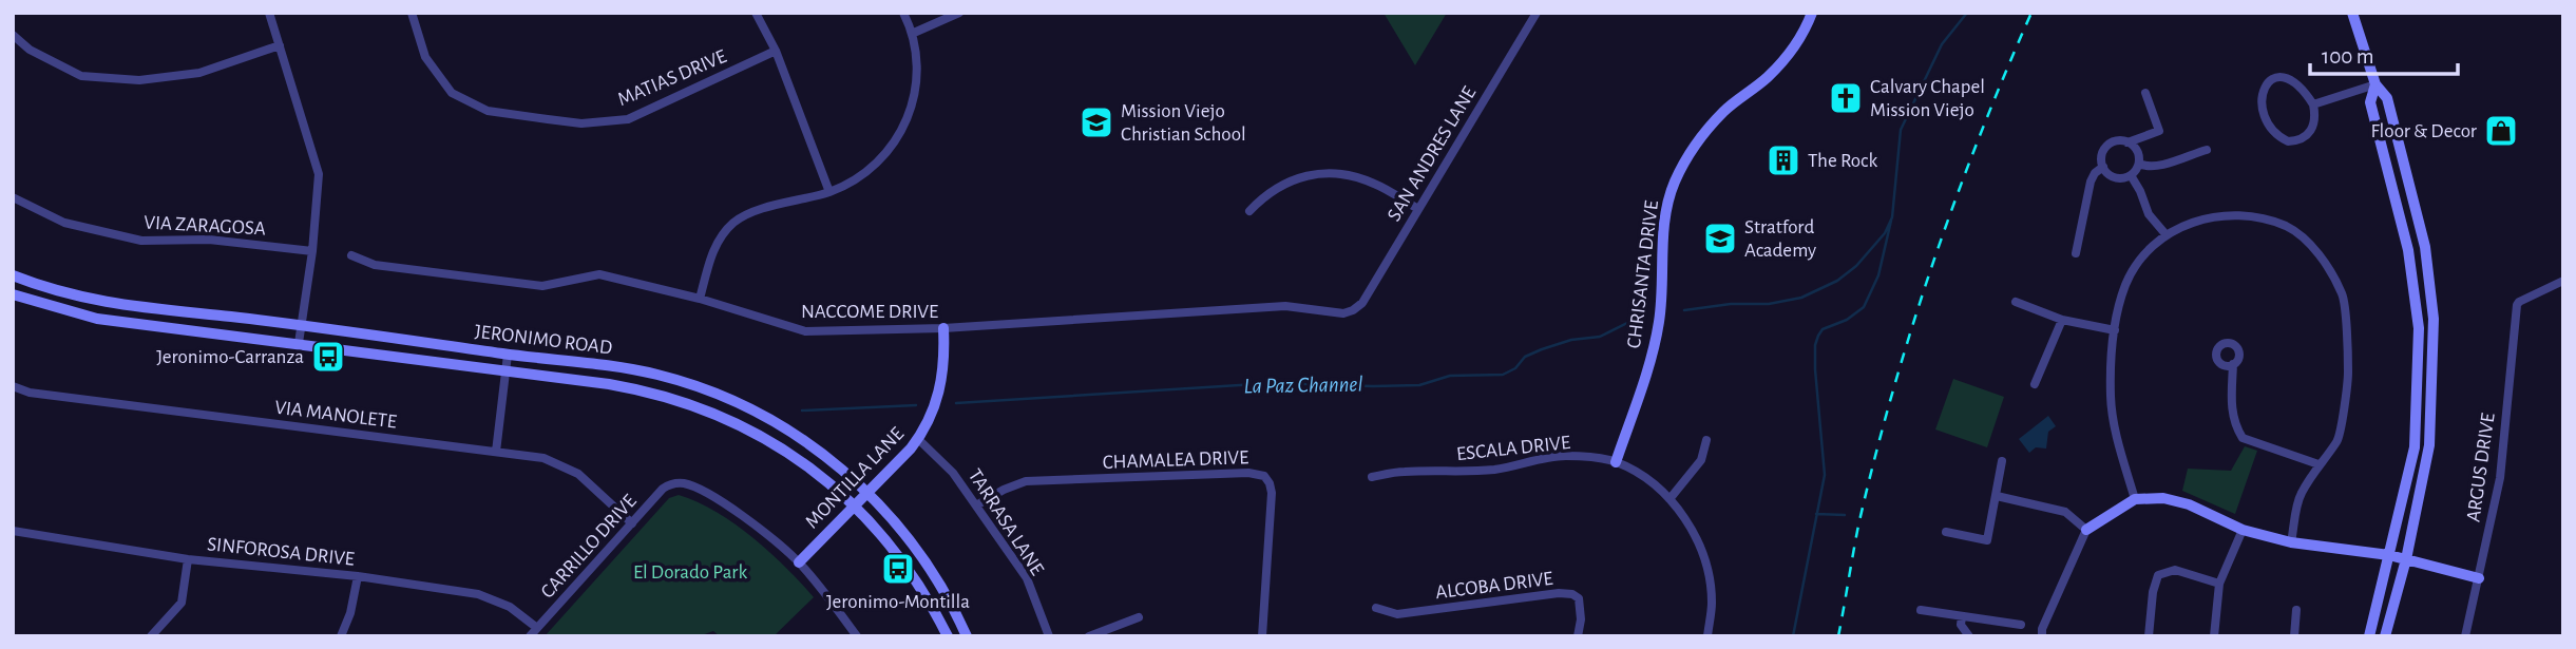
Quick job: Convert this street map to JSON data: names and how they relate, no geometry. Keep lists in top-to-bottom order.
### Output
{
  "streets": {
    "main road": ["CHRISANTA DRIVE", "JERONIMO ROAD", "MONTILLA LANE"],
    "street": [
      "MATIAS DRIVE",
      "SAN ANDRES LANE",
      "VIA ZARAGOSA",
      "NACCOME DRIVE",
      "VIA MANOLETE",
      "ESCALA DRIVE",
      "CHAMALEA DRIVE",
      "ARGUS DRIVE",
      "TARRASA LANE",
      "CARRILLO DRIVE",
      "SINFOROSA DRIVE",
      "ALCOBA DRIVE"
    ]
  },
  "crossings": [
    ["SAN ANDRES LANE", "NACCOME DRIVE"],
    ["CHRISANTA DRIVE", "ESCALA DRIVE"],
    ["NACCOME DRIVE", "MONTILLA LANE"],
    ["JERONIMO ROAD", "MONTILLA LANE"],
    ["VIA MANOLETE", "CARRILLO DRIVE"],
    ["CHAMALEA DRIVE", "TARRASA LANE"],
    ["MONTILLA LANE", "TARRASA LANE"],
    ["MONTILLA LANE", "CARRILLO DRIVE"],
    ["CARRILLO DRIVE", "SINFOROSA DRIVE"]
  ],
  "water": ["La Paz Channel"],
  "parks": ["El Dorado Park"],
  "places": {
    "church": ["Calvary Chapel Mission Viejo"],
    "school or university": ["Mission Viejo Christian School", "Stratford Academy"],
    "shop": ["Floor & Decor"],
    "building": ["The Rock"],
    "bus stop": ["Jeronimo-Carranza", "Jeronimo-Montilla"]
  },
  "scale_bar": "100 m"
}
